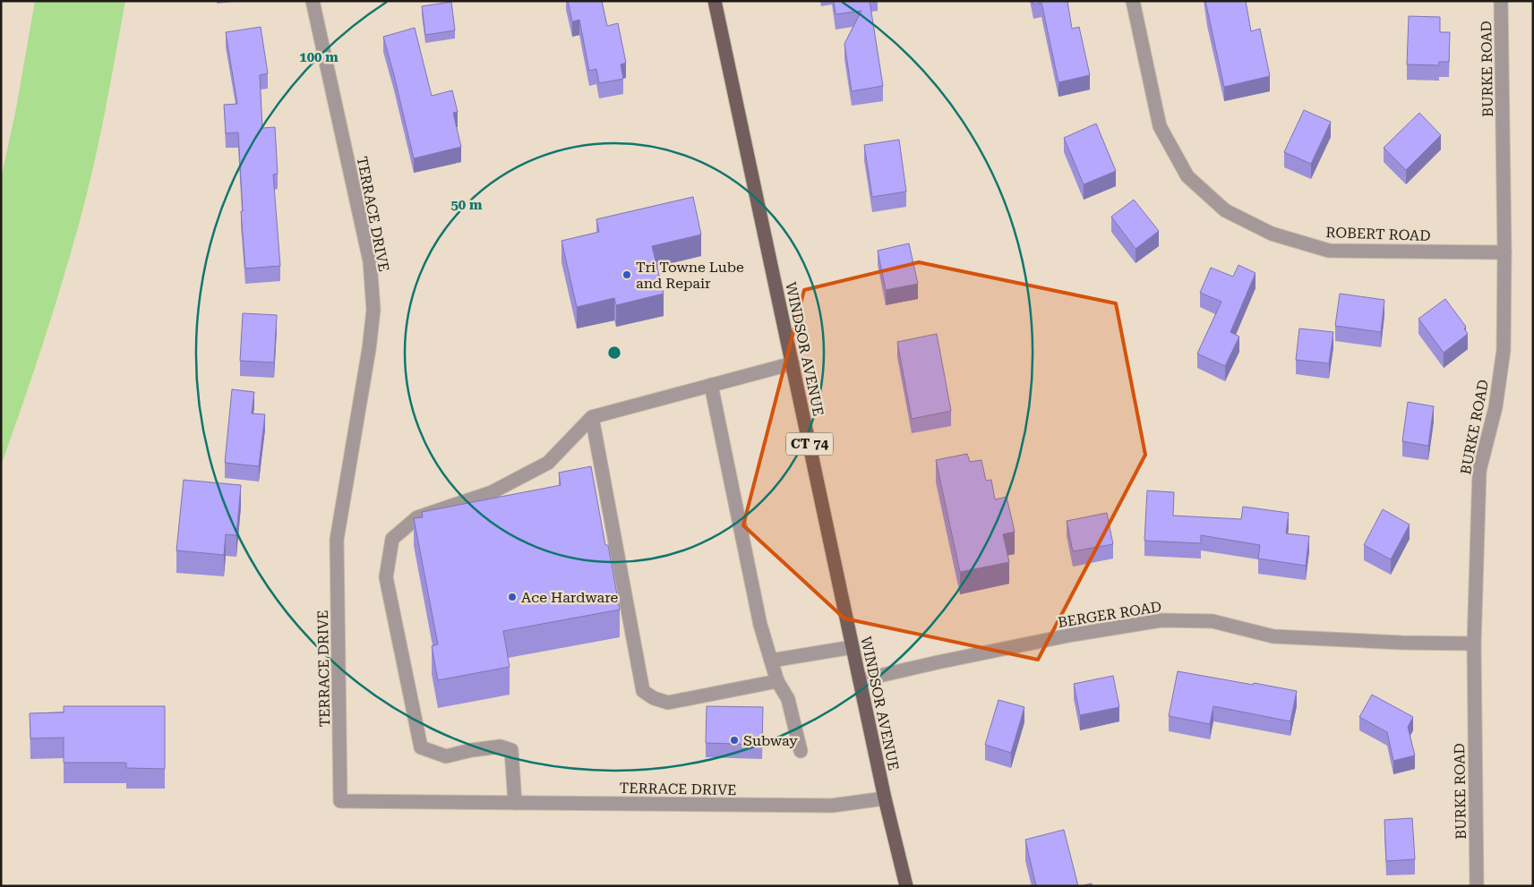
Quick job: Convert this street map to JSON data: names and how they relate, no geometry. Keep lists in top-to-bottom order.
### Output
{
  "streets": {
    "main road": ["WINDSOR AVENUE", "CT 74"],
    "street": [
      "BURKE ROAD",
      "TERRACE DRIVE",
      "ROBERT ROAD",
      "BERGER ROAD"
    ]
  },
  "crossings": [
    ["BURKE ROAD", "ROBERT ROAD"],
    ["BURKE ROAD", "BERGER ROAD"],
    ["TERRACE DRIVE", "WINDSOR AVENUE"],
    ["WINDSOR AVENUE", "BERGER ROAD"]
  ],
  "places": ["Tri Towne Lube and Repair", "Ace Hardware", "Subway"],
  "rings": ["100 m", "50 m"]
}
